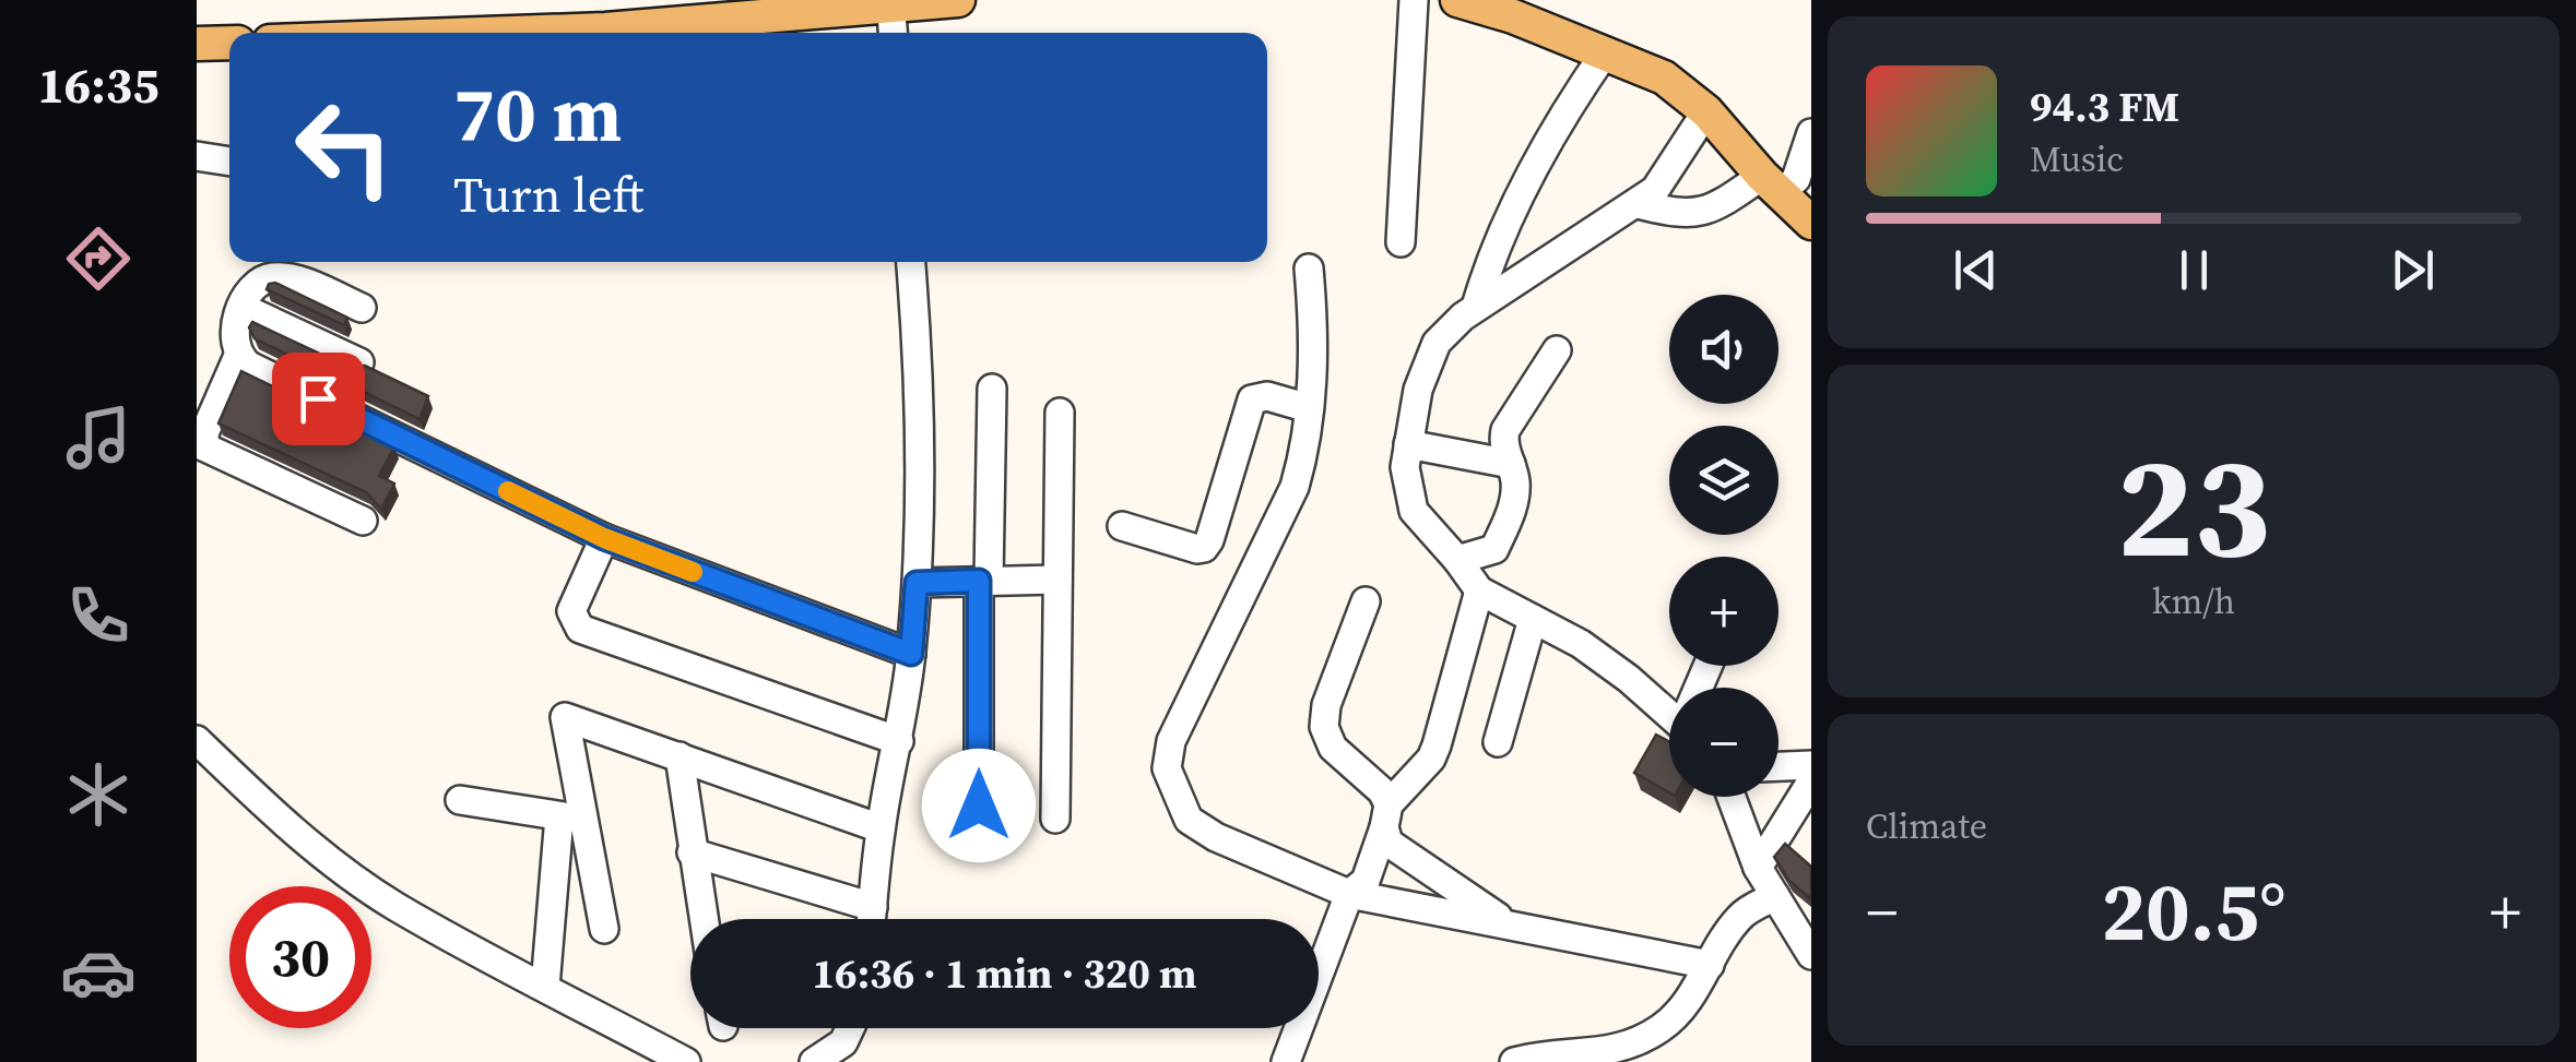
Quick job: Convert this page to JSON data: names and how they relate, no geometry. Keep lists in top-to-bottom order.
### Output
{
  "page": {
    "tabs": "16:35",
    "turn": ["70 m", "Turn left"],
    "song": ["94.3 FM", "Music"],
    "map_buttons": ["+", "−"],
    "tile": [
      ["23", "km/h"],
      "Climate"
    ],
    "heat": ["−", "20.5°", "+"],
    "limit": "30",
    "trip": "16:36 · 1 min · 320 m"
  }
}
